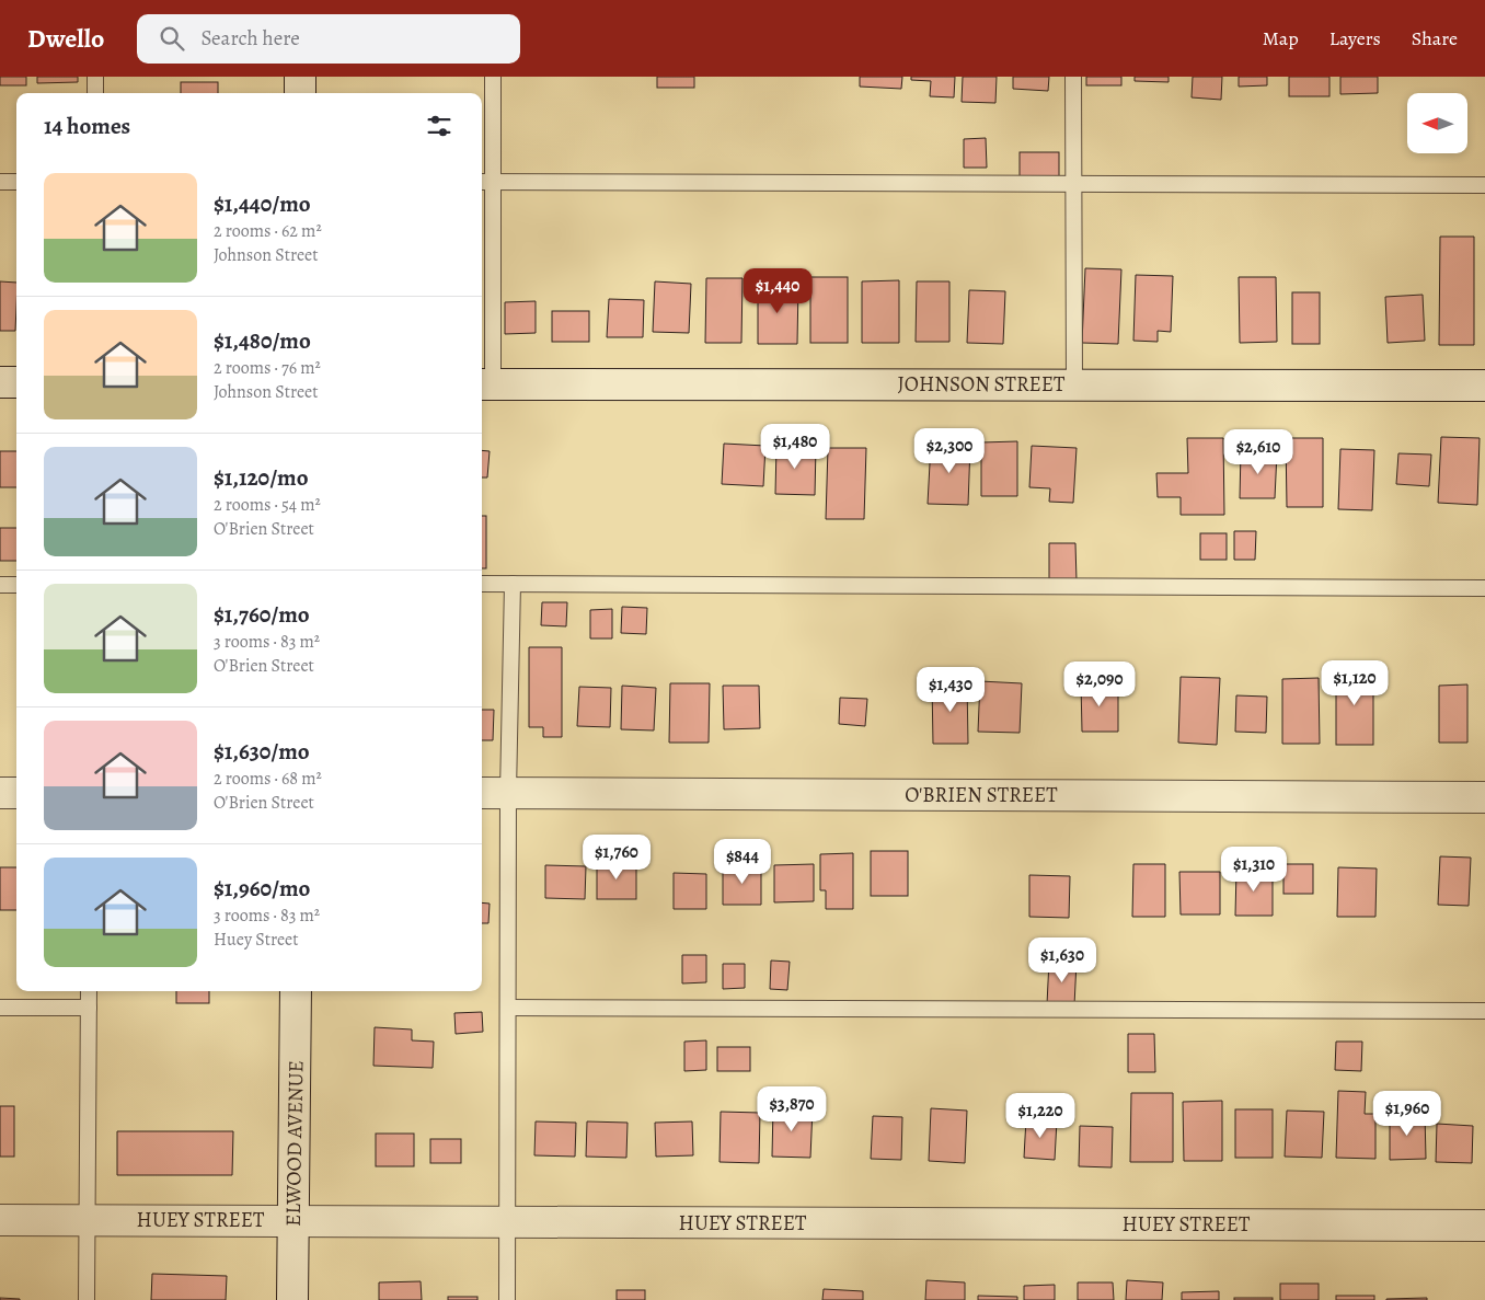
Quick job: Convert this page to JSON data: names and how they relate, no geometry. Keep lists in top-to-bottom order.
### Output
{
  "streets": {
    "street": [
      "JOHNSON STREET",
      "O'BRIEN STREET",
      "ELWOOD AVENUE",
      "HUEY STREET"
    ]
  },
  "crossings": [
    ["ELWOOD AVENUE", "HUEY STREET"]
  ],
  "north": "left",
  "page": {
    "header": "Dwello",
    "search": "Search here",
    "nav": ["Map", "Layers", "Share"],
    "heading": "14 homes",
    "list": [
      {
        "name": "$1,440/mo",
        "note": "2 rooms · 62 m² · Johnson Street"
      },
      {
        "name": "$1,480/mo",
        "note": "2 rooms · 76 m² · Johnson Street"
      },
      {
        "name": "$1,120/mo",
        "note": "2 rooms · 54 m² · O'Brien Street"
      },
      {
        "name": "$1,760/mo",
        "note": "3 rooms · 83 m² · O'Brien Street"
      },
      {
        "name": "$1,630/mo",
        "note": "2 rooms · 68 m² · O'Brien Street"
      },
      {
        "name": "$1,960/mo",
        "note": "3 rooms · 83 m² · Huey Street"
      }
    ],
    "price": [
      "$1,440",
      "$1,480",
      "$2,300",
      "$2,610",
      "$1,120",
      "$2,090",
      "$1,430",
      "$1,760",
      "$844",
      "$1,310",
      "$1,630",
      "$3,870",
      "$1,960",
      "$1,220"
    ]
  }
}
